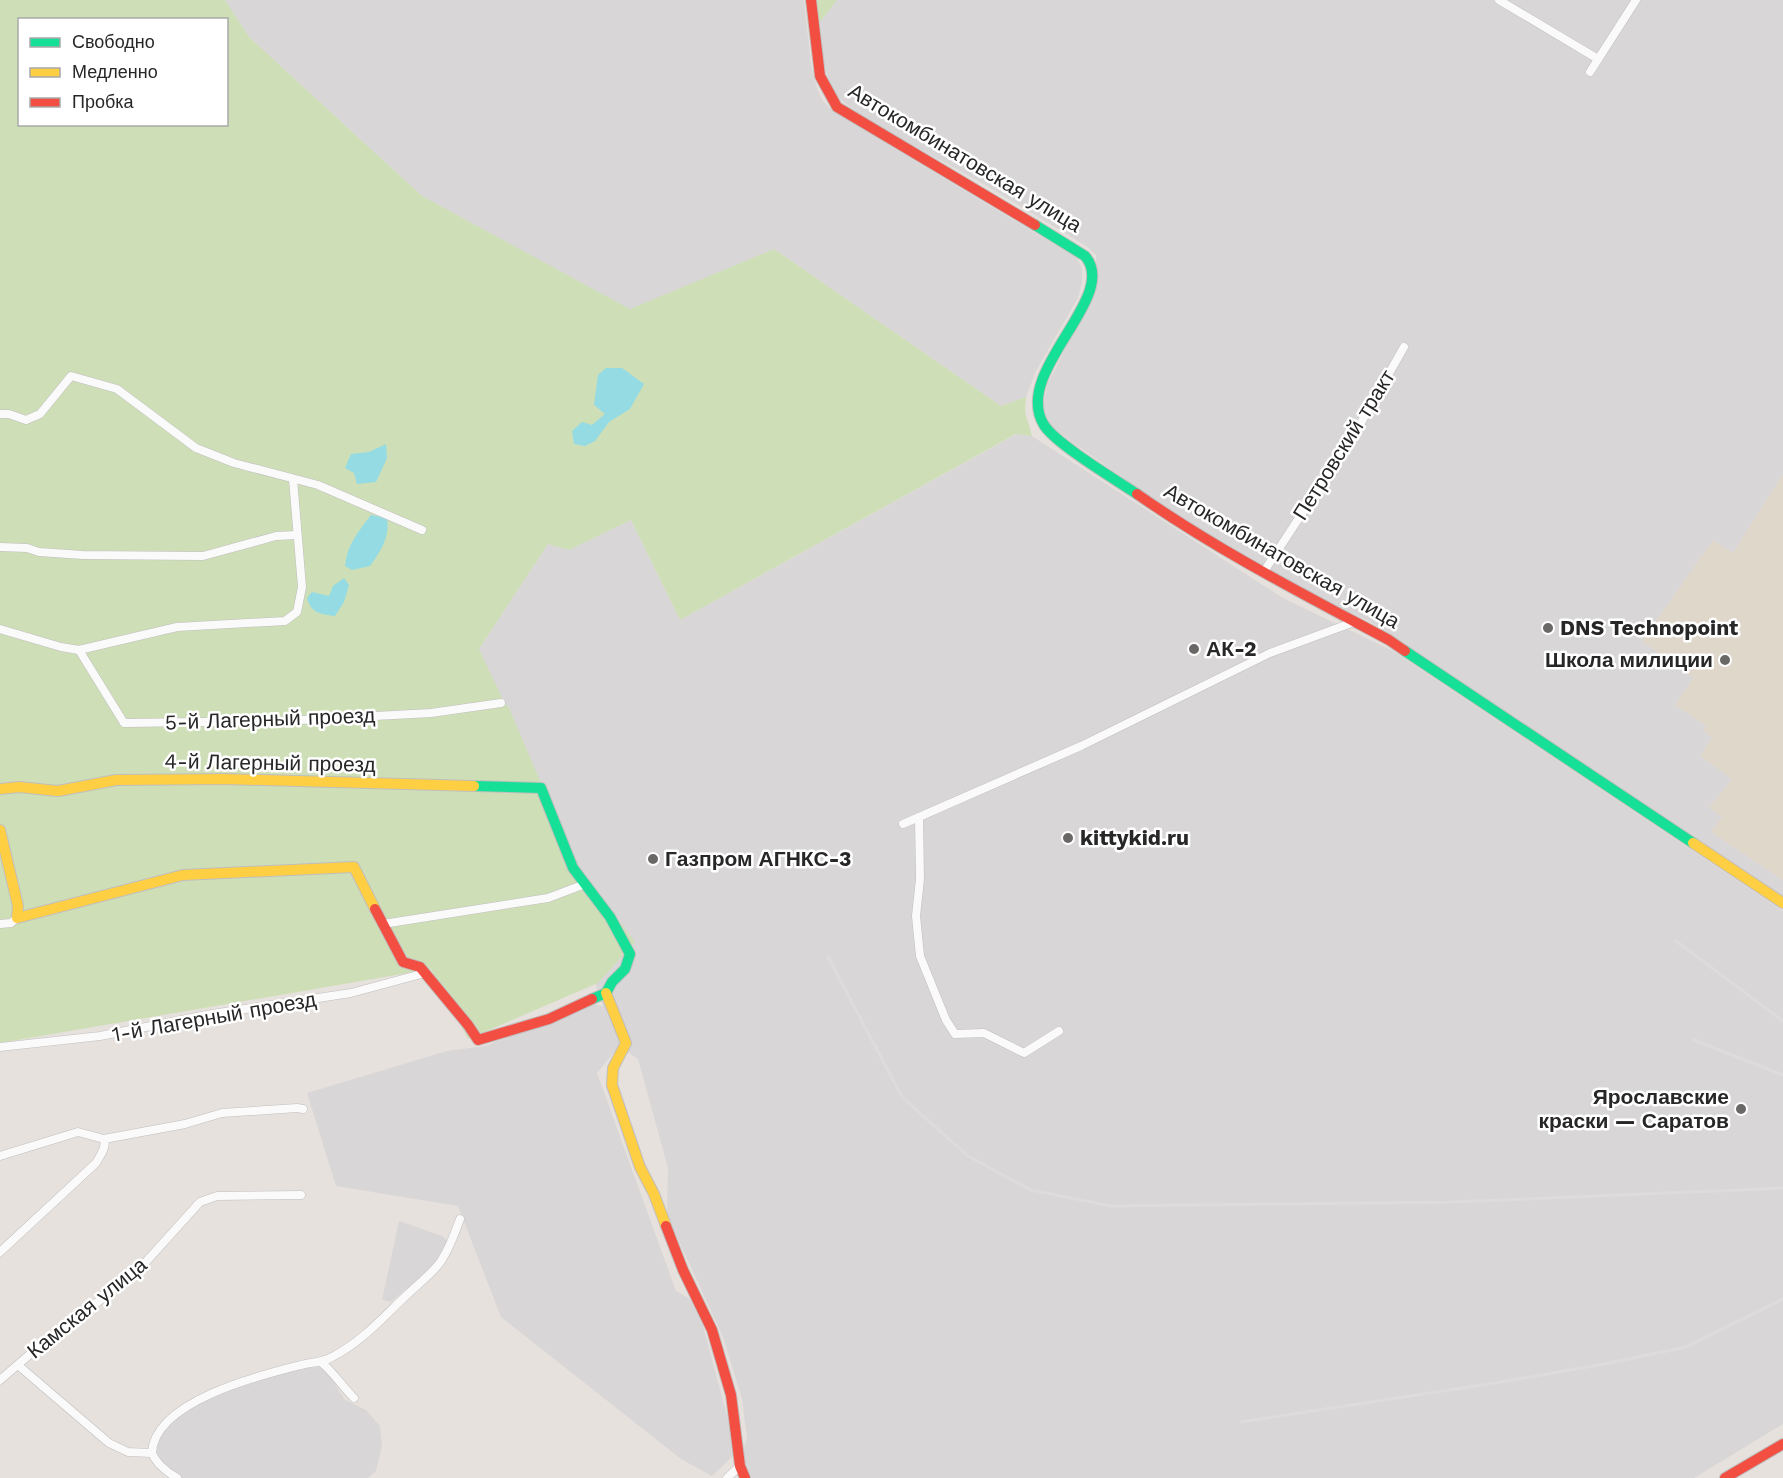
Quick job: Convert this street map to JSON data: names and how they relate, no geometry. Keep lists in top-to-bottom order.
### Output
{
  "streets": {
    "street": [
      "Автокомбинатовская улица",
      "Петровский тракт",
      "5-й Лагерный проезд",
      "4-й Лагерный проезд",
      "1-й Лагерный проезд",
      "Камская улица"
    ]
  },
  "crossings": [
    ["Автокомбинатовская улица", "Петровский тракт"]
  ],
  "places": [
    "DNS Technopoint",
    "АК-2",
    "Школа милиции",
    "kittykid.ru",
    "Газпром АГНКС-3",
    "Ярославские краски — Саратов"
  ],
  "legend": ["Свободно", "Медленно", "Пробка"]
}
